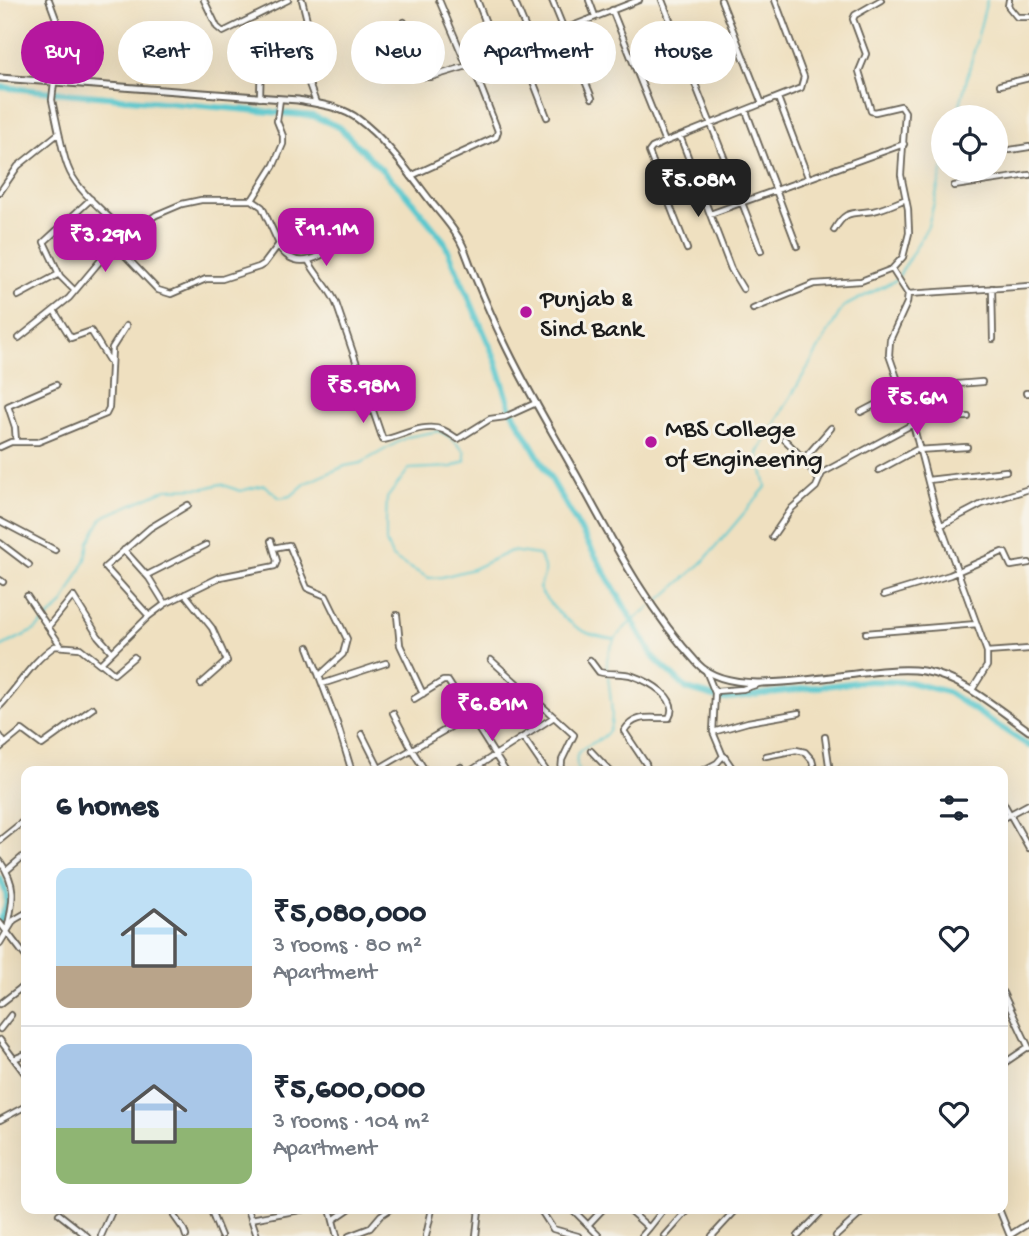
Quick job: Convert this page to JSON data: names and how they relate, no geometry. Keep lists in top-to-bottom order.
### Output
{
  "places": ["Punjab & Sind Bank", "MBS College of Engineering"],
  "page": {
    "chip": [
      "Buy",
      "Rent",
      "Filters",
      "New",
      "Apartment",
      "House"
    ],
    "price": [
      "₹5.08M",
      "₹11.1M",
      "₹3.29M",
      "₹5.98M",
      "₹5.6M",
      "₹6.81M"
    ],
    "heading": "6 homes",
    "list": [
      {
        "name": "₹5,080,000",
        "note": "3 rooms · 80 m² · Apartment"
      },
      {
        "name": "₹5,600,000",
        "note": "3 rooms · 104 m² · Apartment"
      }
    ]
  }
}
